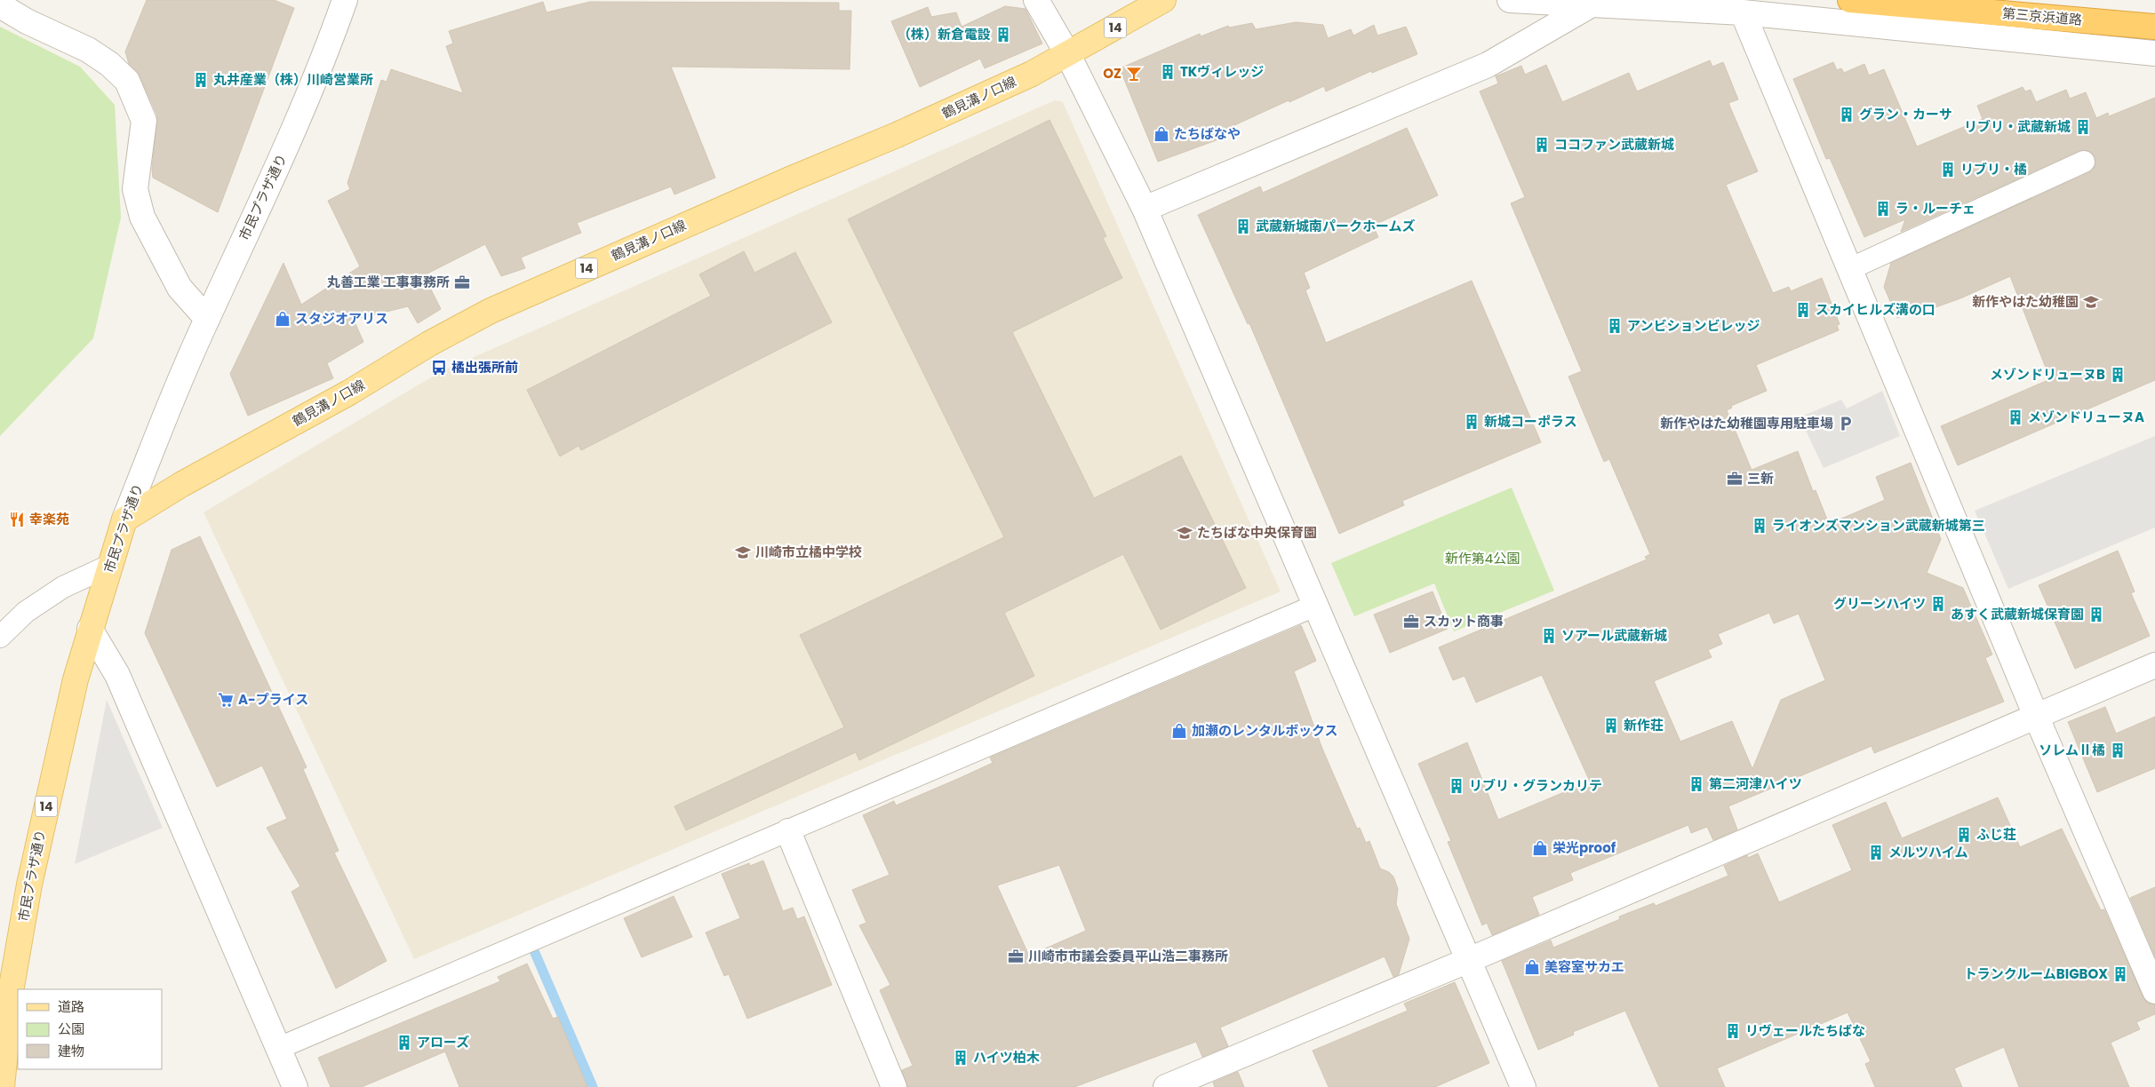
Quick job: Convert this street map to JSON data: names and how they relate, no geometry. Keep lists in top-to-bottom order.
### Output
{
  "streets": {
    "highway": ["第三京浜道路"],
    "main road": ["14", "鶴見溝ノ口線", "市民プラザ通り"]
  },
  "crossings": [
    ["鶴見溝ノ口線", "市民プラザ通り"]
  ],
  "parks": ["新作第4公園"],
  "places": {
    "building": [
      "（株）新倉電設",
      "TKヴィレッジ",
      "丸井産業（株）川崎営業所",
      "グラン・カーサ",
      "リブリ・武蔵新城",
      "ココファン武蔵新城",
      "リブリ・橘",
      "ラ・ルーチェ",
      "武蔵新城南パークホームズ",
      "スカイヒルズ溝の口",
      "アンビションビレッジ",
      "メゾンドリューヌB",
      "メゾンドリューヌA",
      "新城コーポラス",
      "ライオンズマンション武蔵新城第三",
      "グリーンハイツ",
      "あすく武蔵新城保育園",
      "ソアール武蔵新城",
      "新作荘",
      "ソレムⅡ橘",
      "第二河津ハイツ",
      "リブリ・グランカリテ",
      "ふじ荘",
      "メルツハイム",
      "トランクルームBIGBOX",
      "リヴェールたちばな",
      "アローズ",
      "ハイツ柏木"
    ],
    "bar": ["OZ"],
    "shop": [
      "たちばなや",
      "スタジオアリス",
      "加瀬のレンタルボックス",
      "栄光proof",
      "美容室サカエ"
    ],
    "office": [
      "丸善工業 工事事務所",
      "三新",
      "スカット商事",
      "川崎市市議会委員平山浩二事務所"
    ],
    "school or university": ["新作やはた幼稚園", "たちばな中央保育園", "川崎市立橘中学校"],
    "bus stop": ["橘出張所前"],
    "parking": ["新作やはた幼稚園専用駐車場"],
    "restaurant": ["幸楽苑"],
    "supermarket": ["A-プライス"]
  },
  "legend": ["道路", "公園", "建物"]
}
